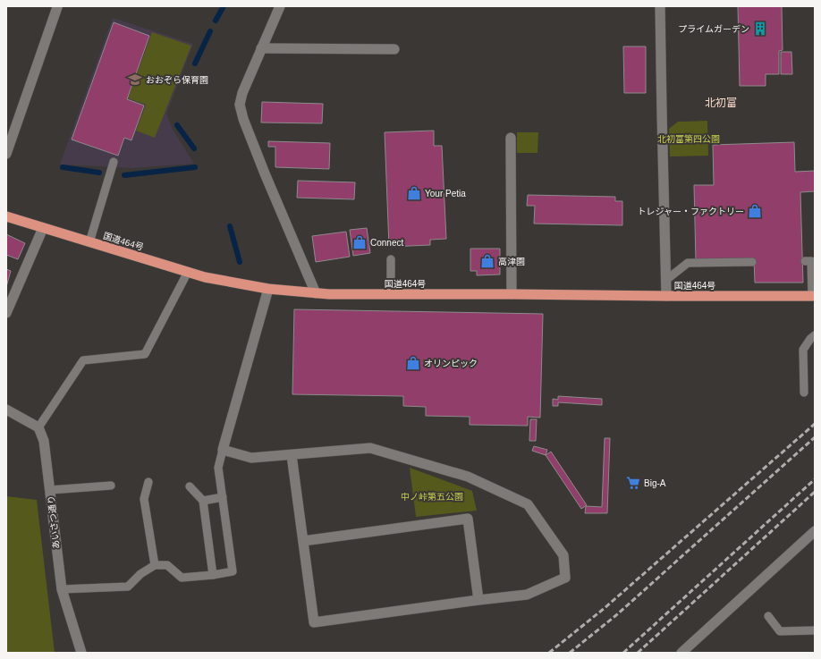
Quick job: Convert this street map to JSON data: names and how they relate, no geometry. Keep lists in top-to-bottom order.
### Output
{
  "streets": {
    "highway": ["国道464号"],
    "street": ["あいさつ通り"]
  },
  "districts": ["北初富"],
  "parks": ["北初富第四公園", "中ノ峠第五公園"],
  "places": {
    "building": ["プライムガーデン"],
    "school or university": ["おおぞら保育園"],
    "shop": [
      "Your Petia",
      "トレジャー・ファクトリー",
      "Connect",
      "高津園",
      "オリンピック"
    ],
    "supermarket": ["Big-A"]
  }
}
